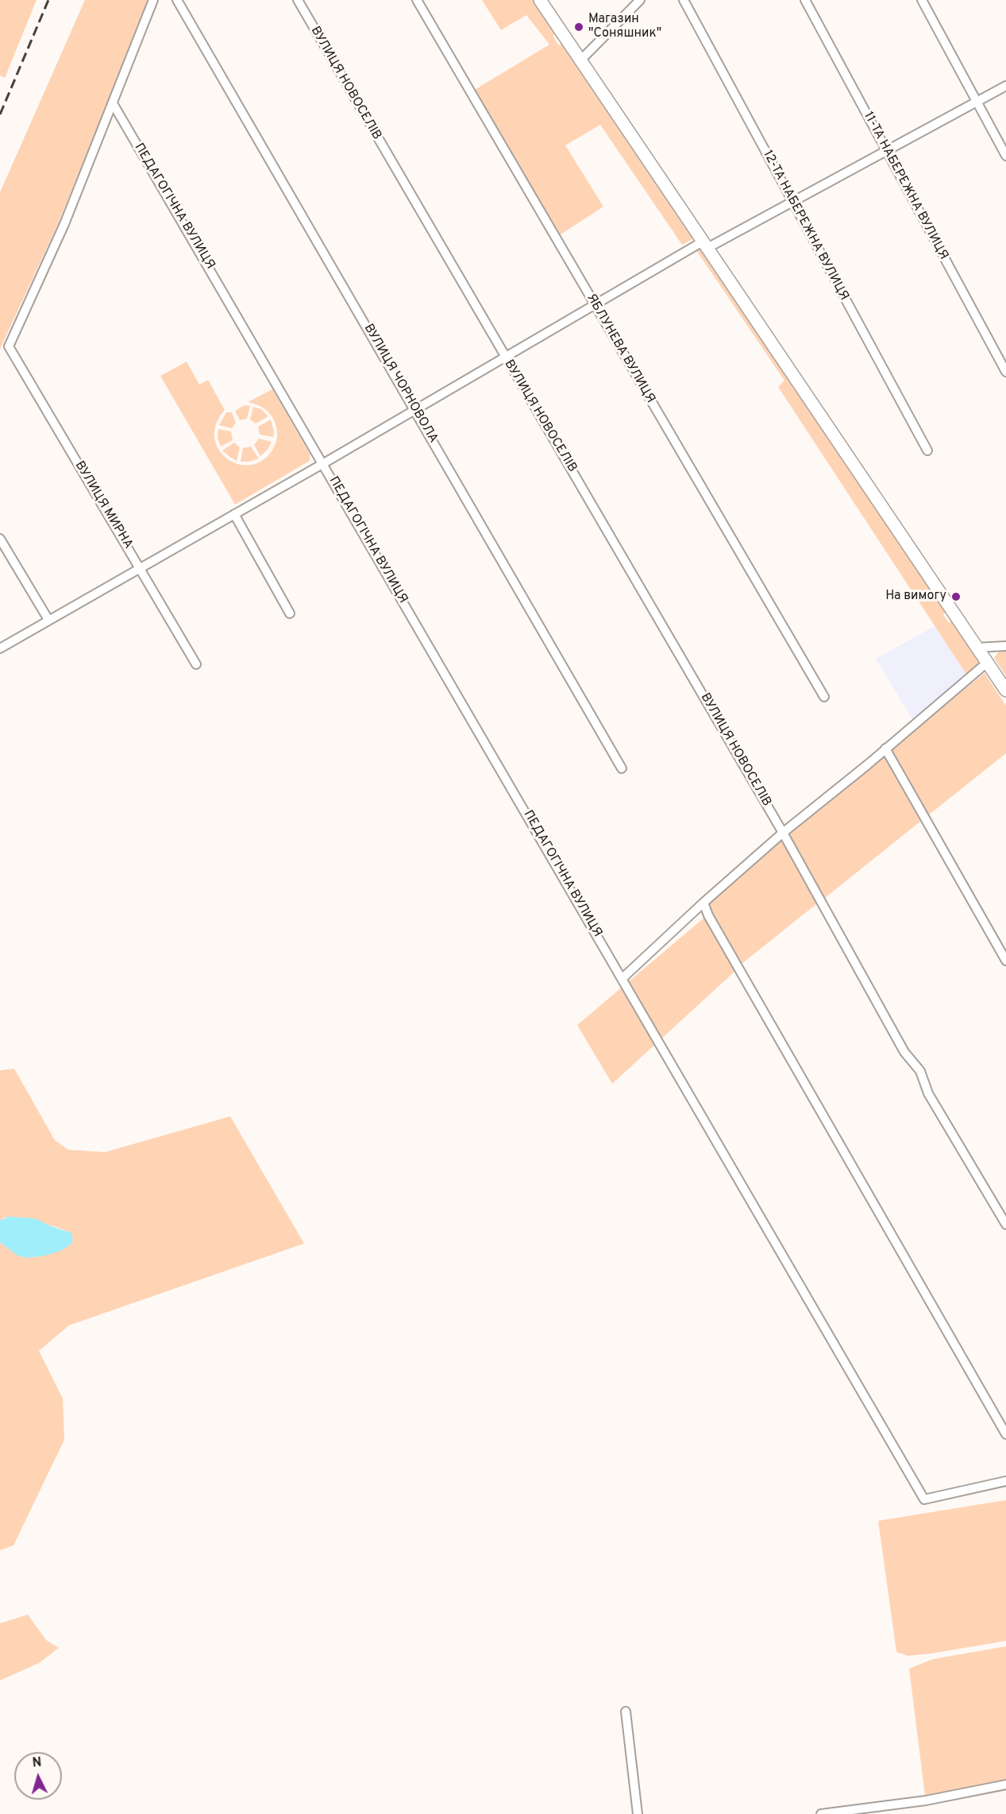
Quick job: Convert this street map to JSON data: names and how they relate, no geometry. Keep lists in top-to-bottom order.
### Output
{
  "streets": {
    "street": [
      "ВУЛИЦЯ НОВОСЕЛІВ",
      "11-ТА НАБЕРЕЖНА ВУЛИЦЯ",
      "ПЕДАГОГІЧНА ВУЛИЦЯ",
      "12-ТА НАБЕРЕЖНА ВУЛИЦЯ",
      "ЯБЛУНЕВА ВУЛИЦЯ",
      "ВУЛИЦЯ ЧОРНОВОЛА",
      "ВУЛИЦЯ МИРНА"
    ]
  },
  "crossings": [
    ["ПЕДАГОГІЧНА ВУЛИЦЯ", "ВУЛИЦЯ МИРНА"]
  ],
  "places": ["Магазин \"Соняшник\"", "На вимогу"],
  "north": "top"
}
